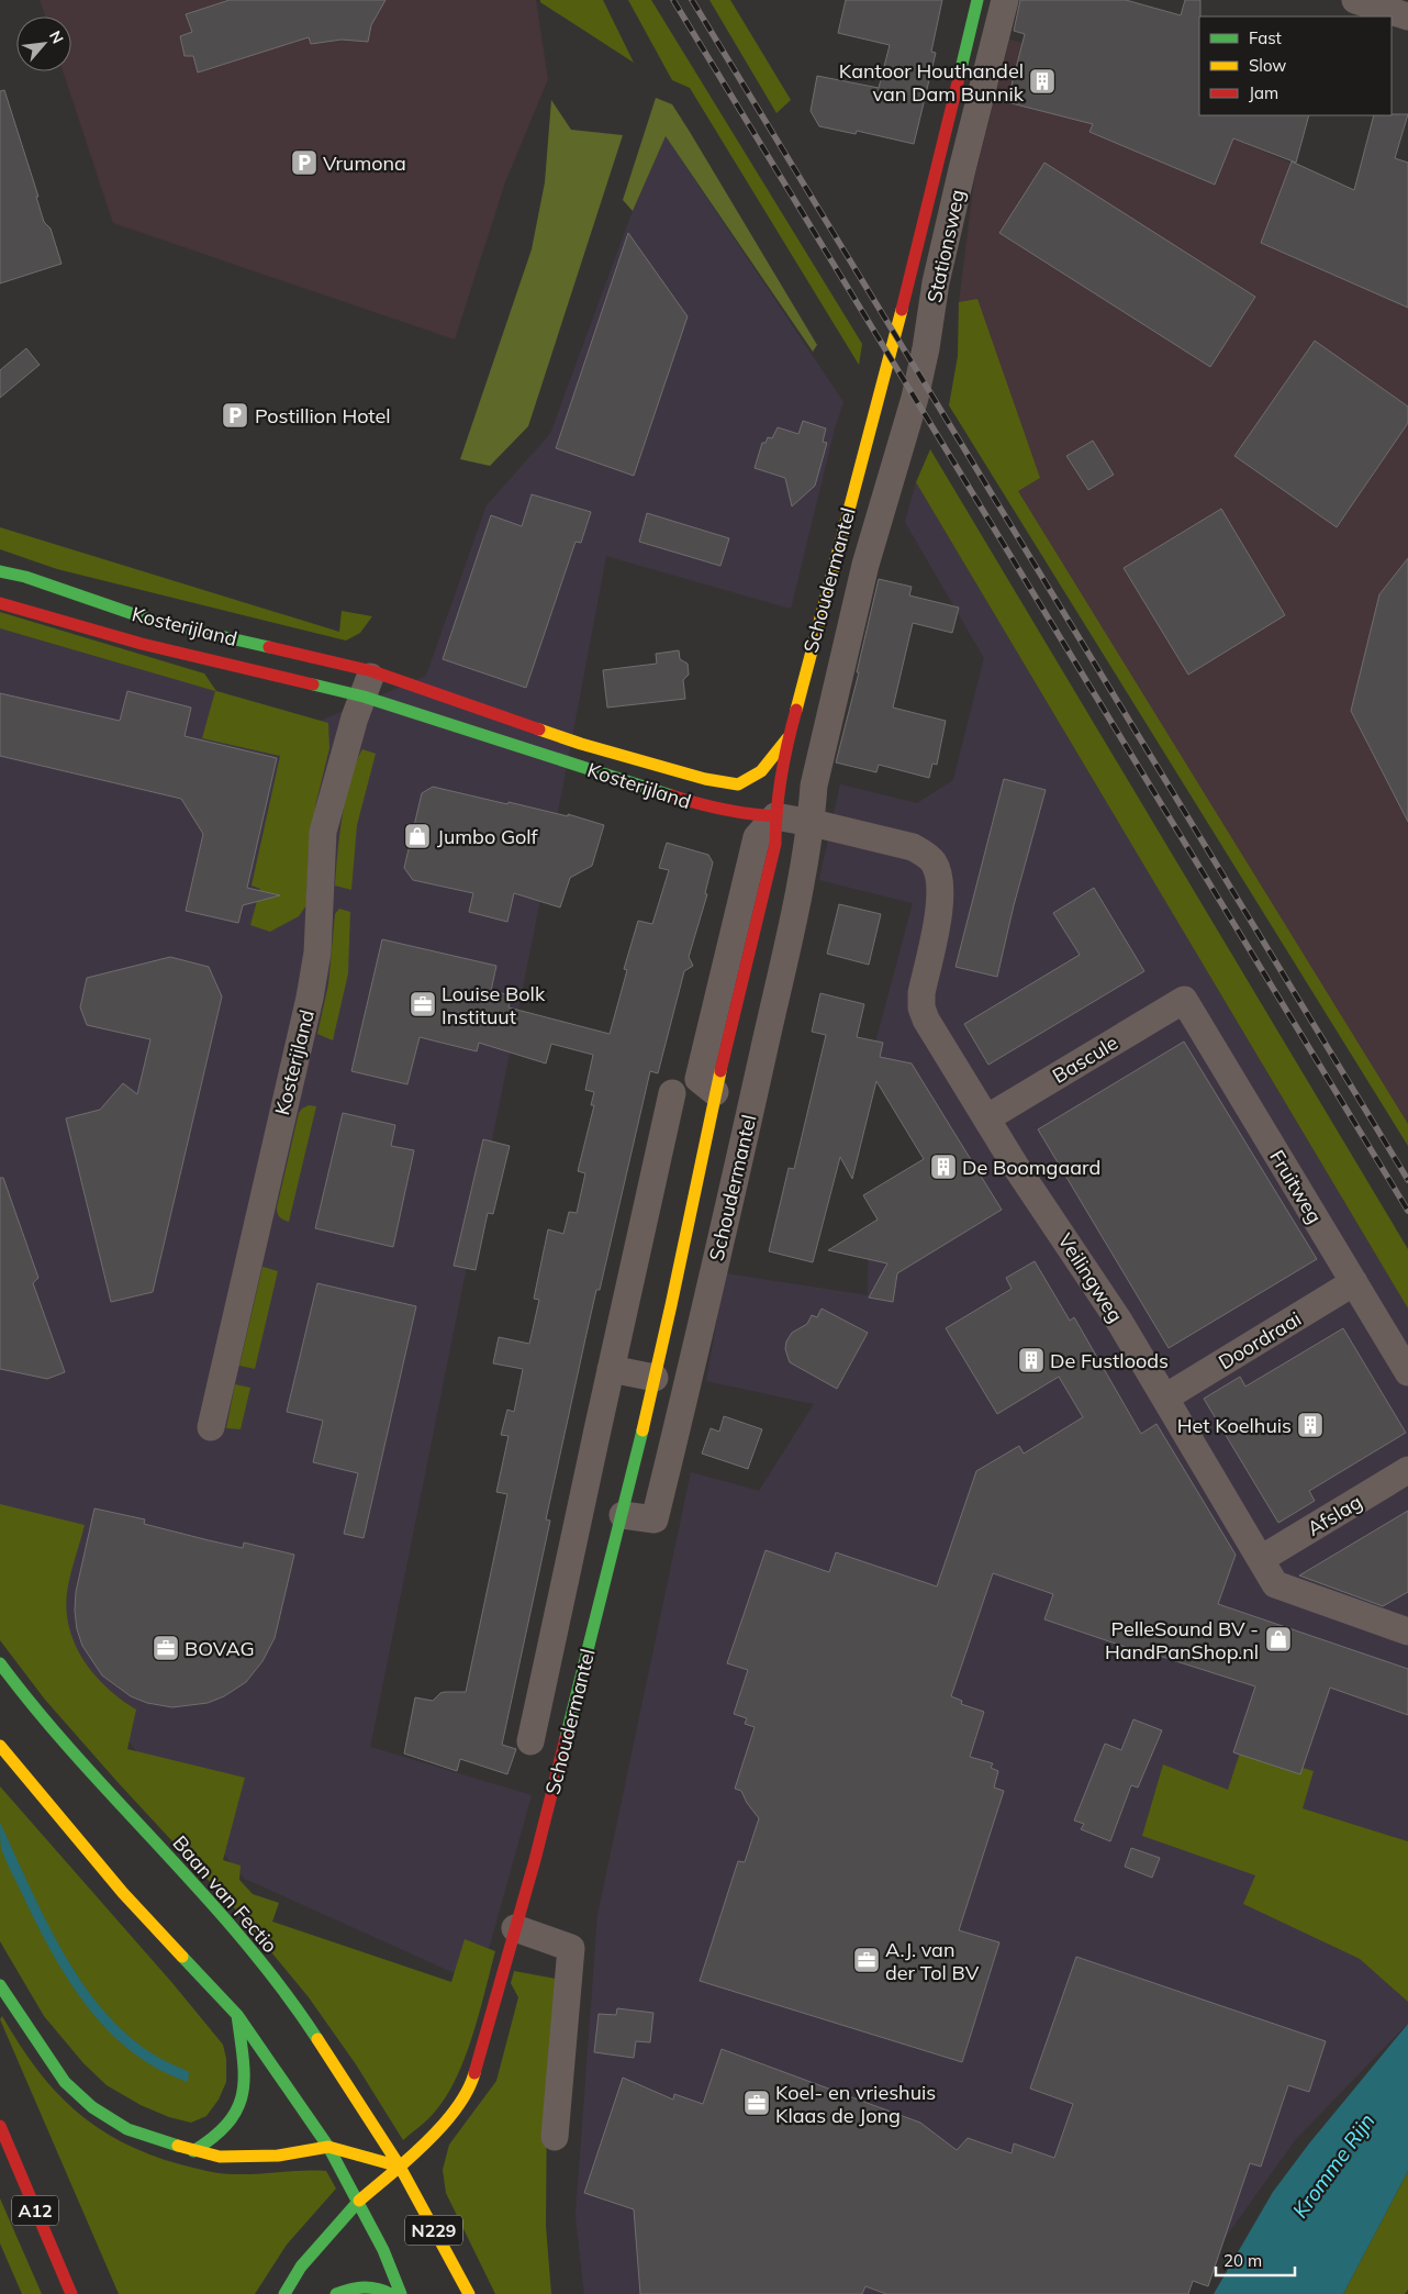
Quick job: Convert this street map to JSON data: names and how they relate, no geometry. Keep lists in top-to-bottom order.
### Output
{
  "streets": {
    "main road": [
      "Stationsweg",
      "Schoudermantel",
      "Kosterijland",
      "Baan van Fectio",
      "A12",
      "N229"
    ],
    "street": [
      "Bascule",
      "Fruitweg",
      "Veilingweg",
      "Doordraai",
      "Afslag"
    ]
  },
  "crossings": [
    ["Stationsweg", "Schoudermantel"],
    ["Schoudermantel", "Kosterijland"],
    ["Schoudermantel", "Veilingweg"],
    ["Schoudermantel", "Baan van Fectio"],
    ["Schoudermantel", "N229"],
    ["Bascule", "Fruitweg"],
    ["Bascule", "Veilingweg"],
    ["Fruitweg", "Doordraai"],
    ["Veilingweg", "Doordraai"],
    ["Veilingweg", "Afslag"],
    ["Baan van Fectio", "N229"]
  ],
  "water": ["Kromme Rijn"],
  "places": {
    "building": [
      "Kantoor Houthandel van Dam Bunnik",
      "De Boomgaard",
      "De Fustloods",
      "Het Koelhuis"
    ],
    "parking": ["Vrumona", "Postillion Hotel"],
    "shop": ["Jumbo Golf", "PelleSound BV - HandPanShop.nl"],
    "office": [
      "Louise Bolk Instituut",
      "BOVAG",
      "A.J. van der Tol BV",
      "Koel- en vrieshuis Klaas de Jong"
    ]
  },
  "legend": ["Fast", "Slow", "Jam"],
  "scale_bar": "20 m",
  "north": "top right"
}
